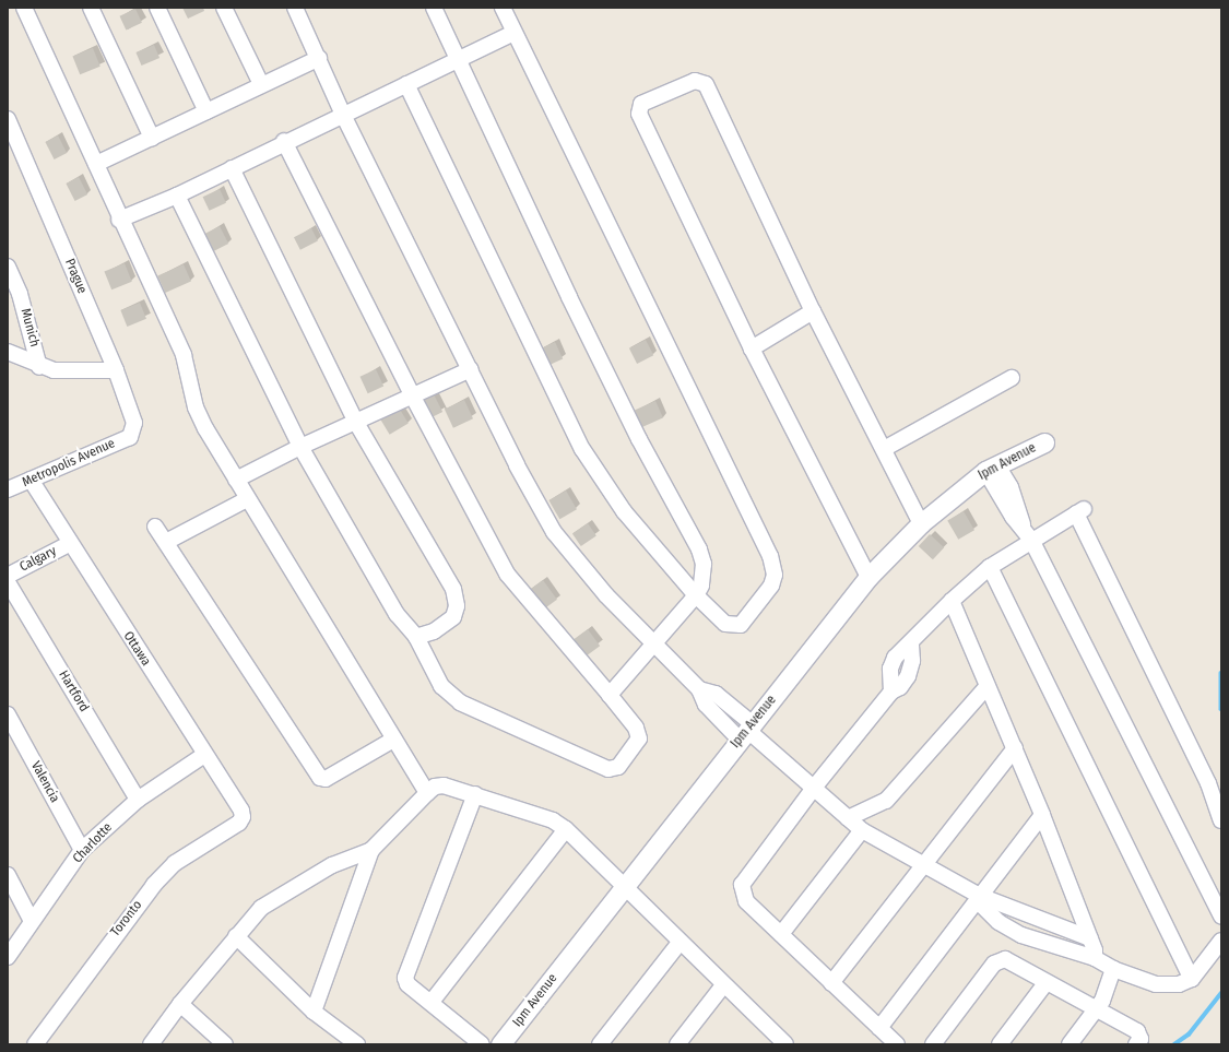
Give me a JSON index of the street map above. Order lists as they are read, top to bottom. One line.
{"streets":{"street":["Prague","Munich","Ipm Avenue","Metropolis Avenue","Calgary","Ottawa","Hartford","Valencia","Charlotte","Toronto"]},"crossings":[["Prague","Metropolis Avenue"],["Metropolis Avenue","Ottawa"],["Calgary","Ottawa"],["Ottawa","Charlotte"],["Ottawa","Toronto"],["Hartford","Charlotte"],["Valencia","Charlotte"]]}
